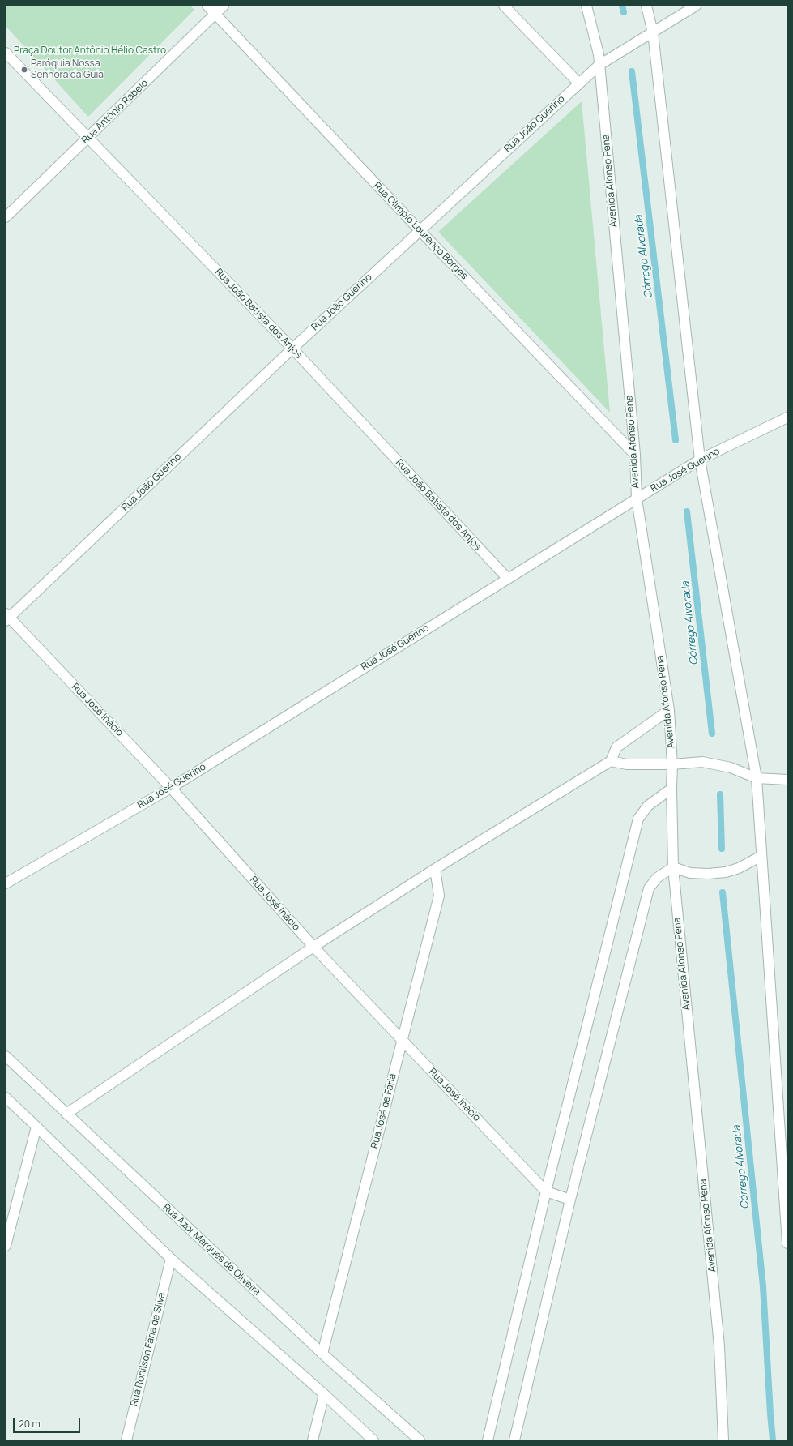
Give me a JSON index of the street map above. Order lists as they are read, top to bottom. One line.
{"streets":{"street":["Rua Antônio Rabelo","Rua João Guerino","Avenida Afonso Pena","Rua Olímpio Lourenço Borges","Rua João Batista dos Anjos","Rua José Guerino","Rua José Inácio","Rua José de Faria","Rua Azor Marques de Oliveira","Rua Ronilson Faria da Silva"]},"crossings":[["Rua Antônio Rabelo","Rua Olímpio Lourenço Borges"],["Rua Antônio Rabelo","Rua João Batista dos Anjos"],["Rua João Guerino","Avenida Afonso Pena"],["Rua João Guerino","Rua Olímpio Lourenço Borges"],["Rua João Guerino","Rua João Batista dos Anjos"],["Rua João Guerino","Rua José Inácio"],["Avenida Afonso Pena","Rua Olímpio Lourenço Borges"],["Avenida Afonso Pena","Rua José Guerino"],["Rua João Batista dos Anjos","Rua José Guerino"],["Rua José Guerino","Rua José Inácio"],["Rua José Inácio","Rua José de Faria"],["Rua José de Faria","Rua Azor Marques de Oliveira"]],"water":["Córrego Alvorada"],"parks":["Praça Doutor Antônio Hélio Castro"],"places":["Paróquia Nossa Senhora da Guia"],"scale_bar":"20 m"}
